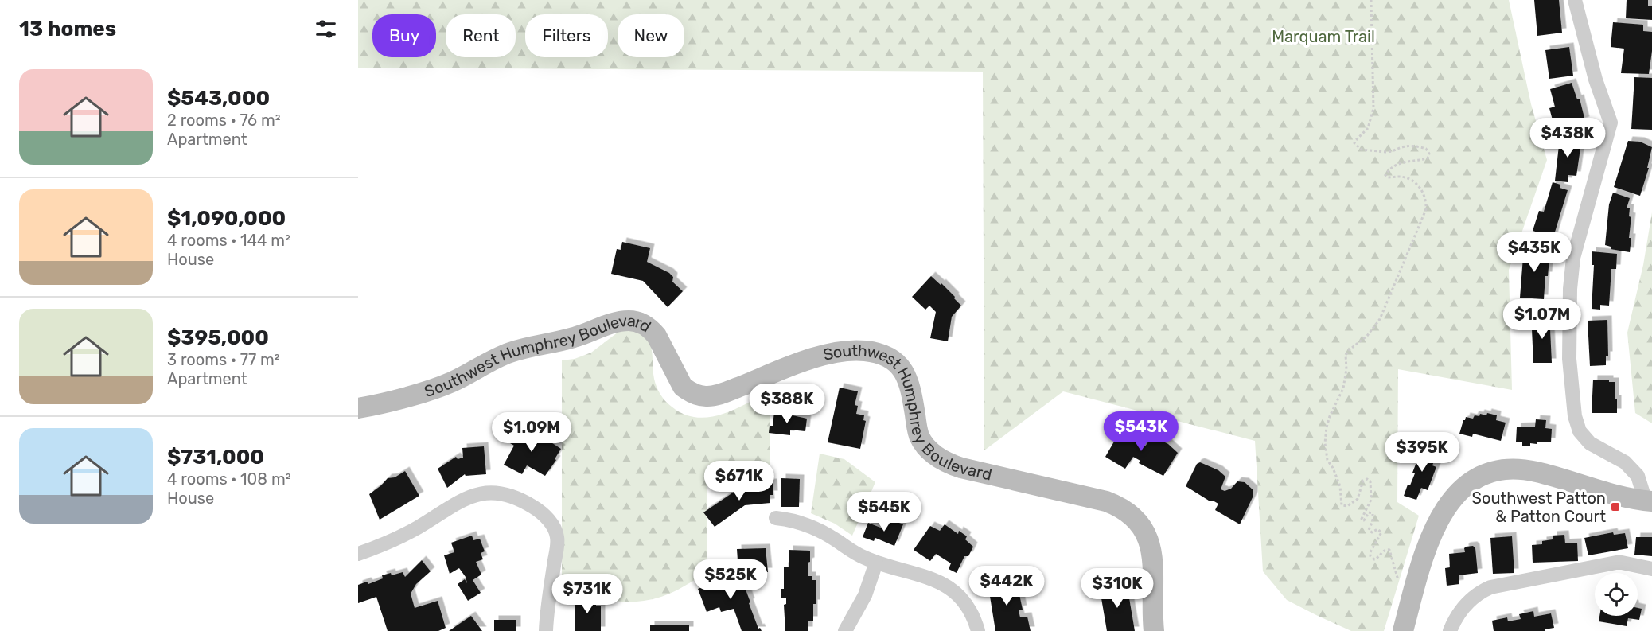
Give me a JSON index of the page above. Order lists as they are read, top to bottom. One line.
{"streets":{"main road":["Southwest Humphrey Boulevard"]},"parks":["Marquam Trail"],"places":{"transit":["Southwest Patton & Patton Court"]},"page":{"heading":"13 homes","chip":["Buy","Rent","Filters","New"],"list":[{"name":"$543,000","note":"2 rooms · 76 m² · Apartment"},{"name":"$1,090,000","note":"4 rooms · 144 m² · House"},{"name":"$395,000","note":"3 rooms · 77 m² · Apartment"},{"name":"$731,000","note":"4 rooms · 108 m² · House"}],"price":["$438K","$435K","$1.07M","$388K","$543K","$1.09M","$395K","$671K","$545K","$525K","$442K","$310K","$731K"]}}
